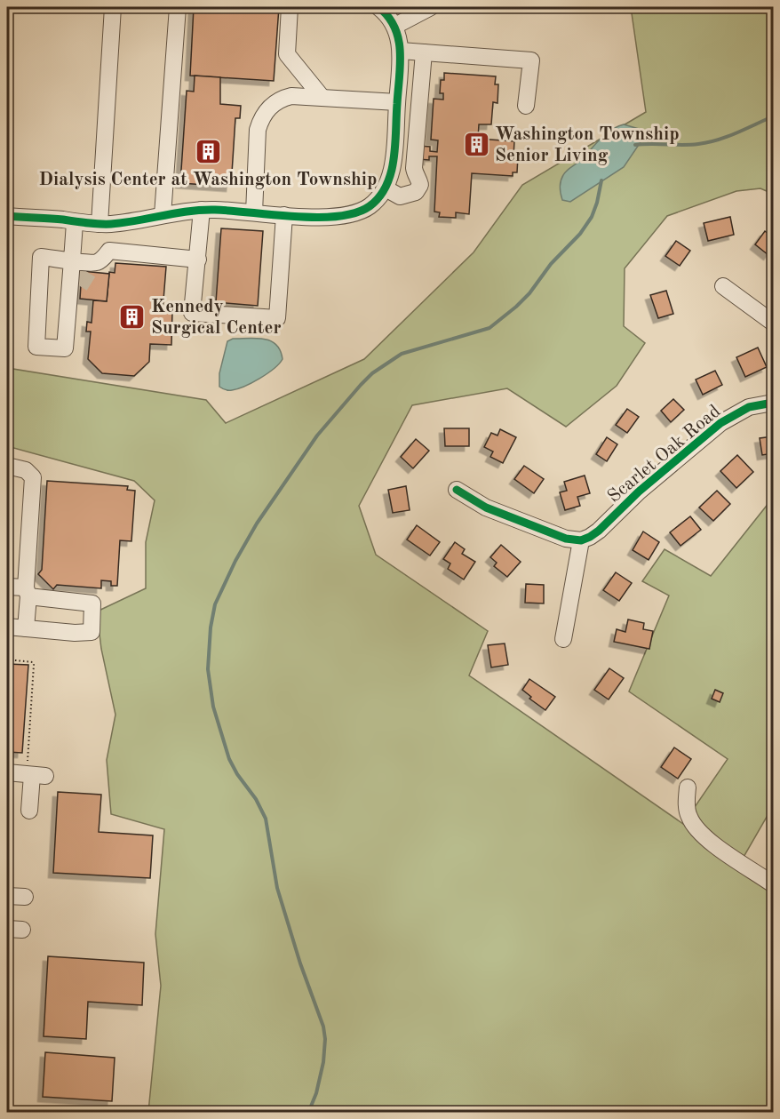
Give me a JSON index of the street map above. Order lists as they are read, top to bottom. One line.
{"streets":{"street":["Scarlet Oak Road"]},"places":{"building":["Washington Township Senior Living","Dialysis Center at Washington Township","Kennedy Surgical Center"]}}
